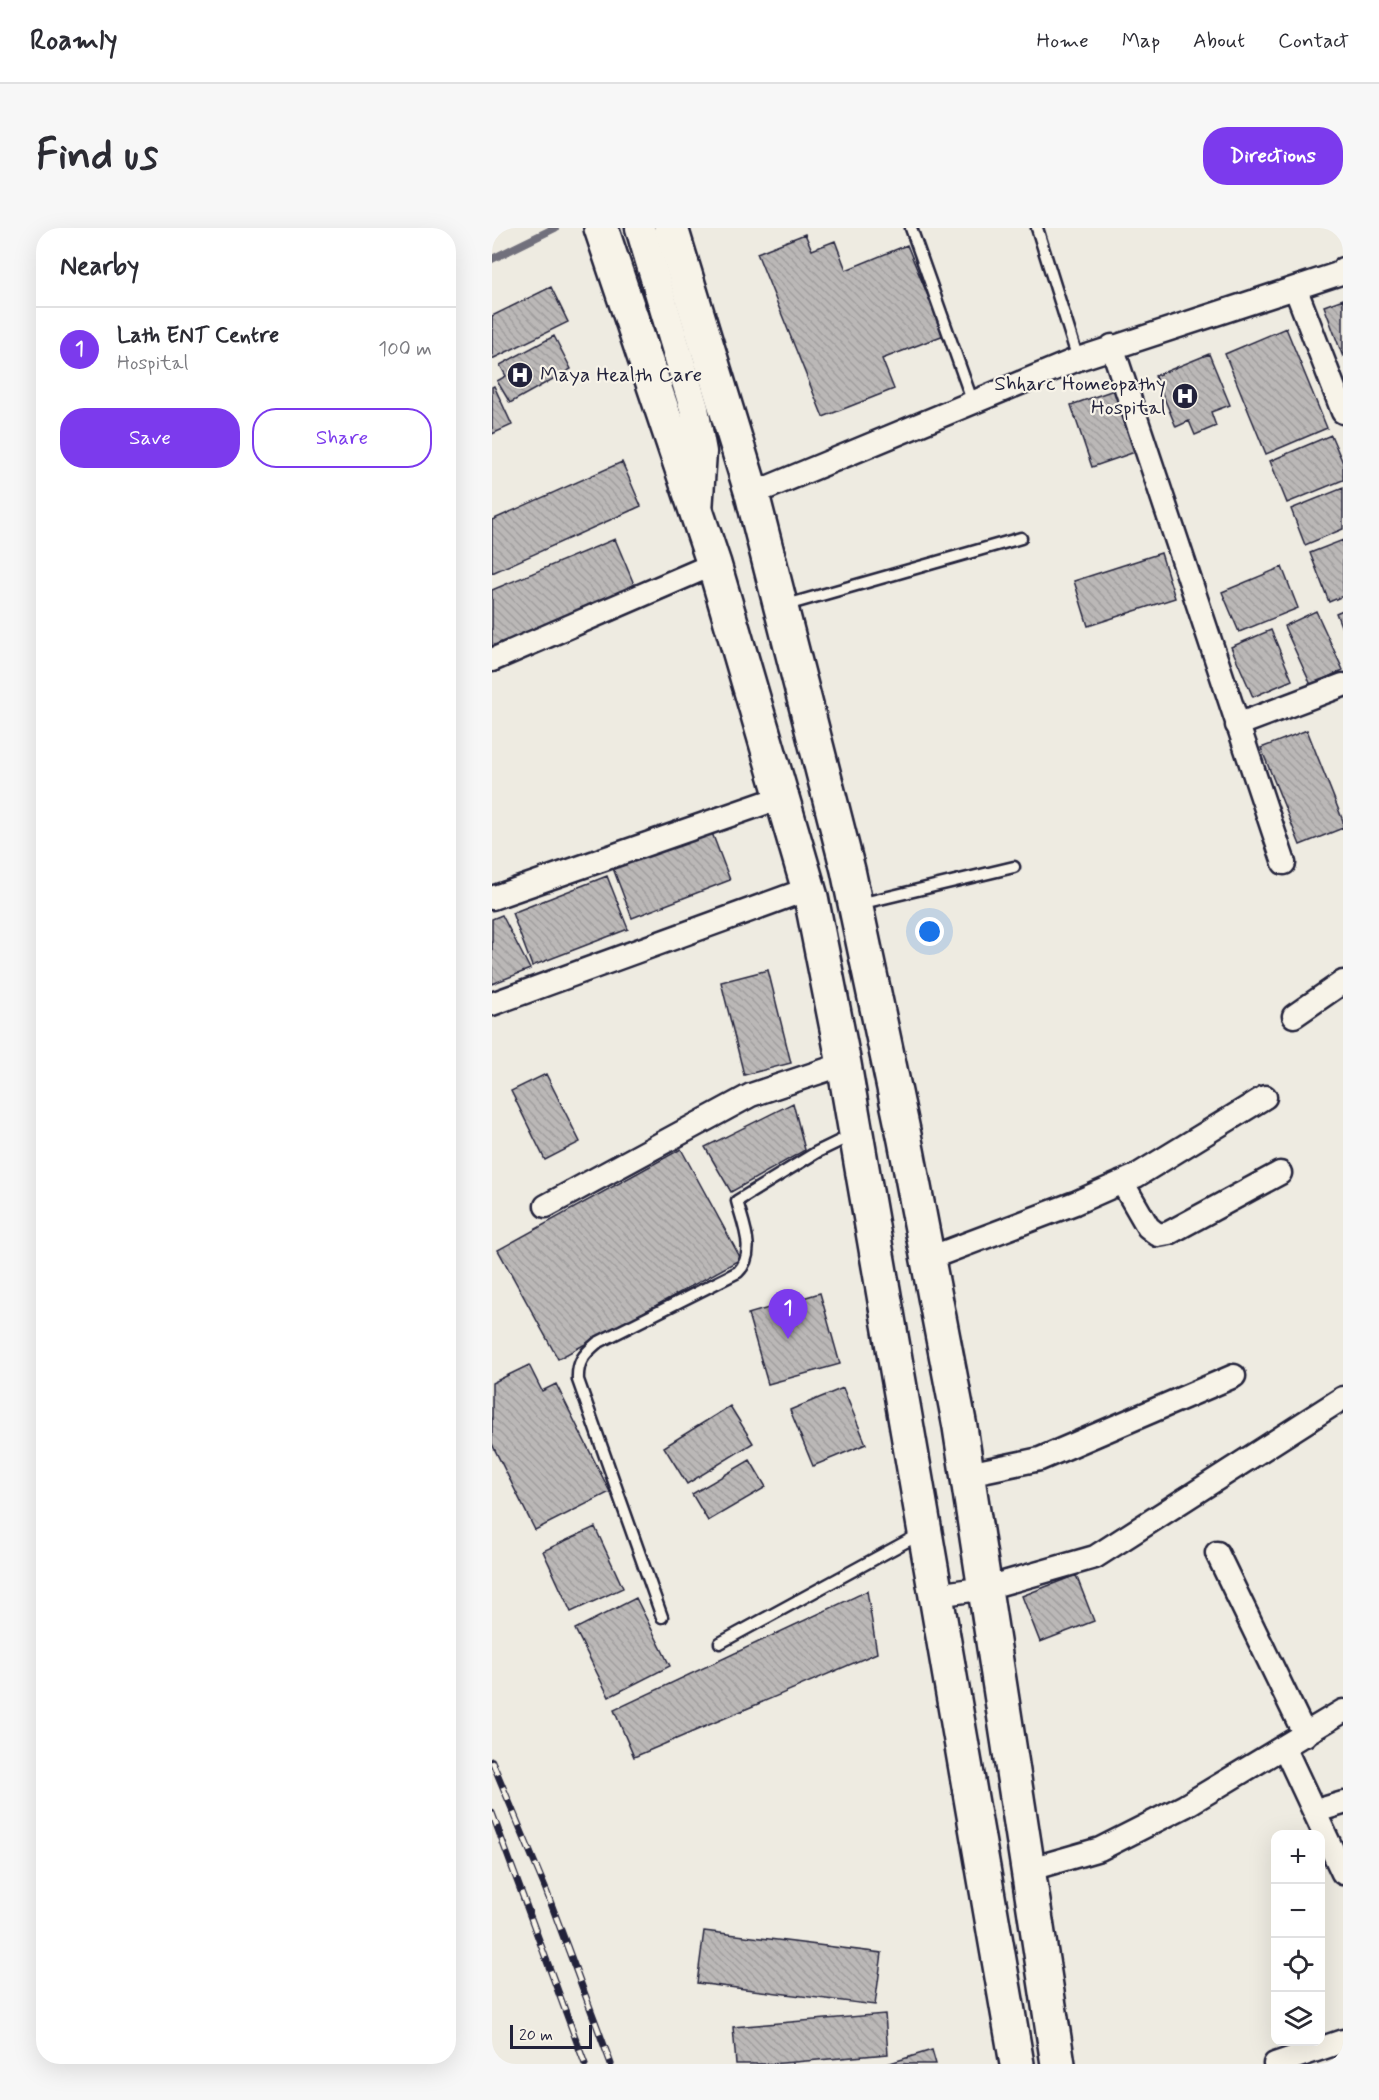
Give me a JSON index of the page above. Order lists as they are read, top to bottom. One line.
{"places":{"hospital":["Maya Health Care","Shharc Homeopathy Hospital"]},"scale_bar":"20 m","page":{"header":"Roamly","nav":["Home","Map","About","Contact"],"buttons":["Directions",["Save","Share"]],"title":"Find us","heading":"Nearby","list":[{"mark":"1","name":"Lath ENT Centre","note":"Hospital","value":"100 m"}],"pins":"1","map_buttons":["+","−"],"scale":"20 m"}}
